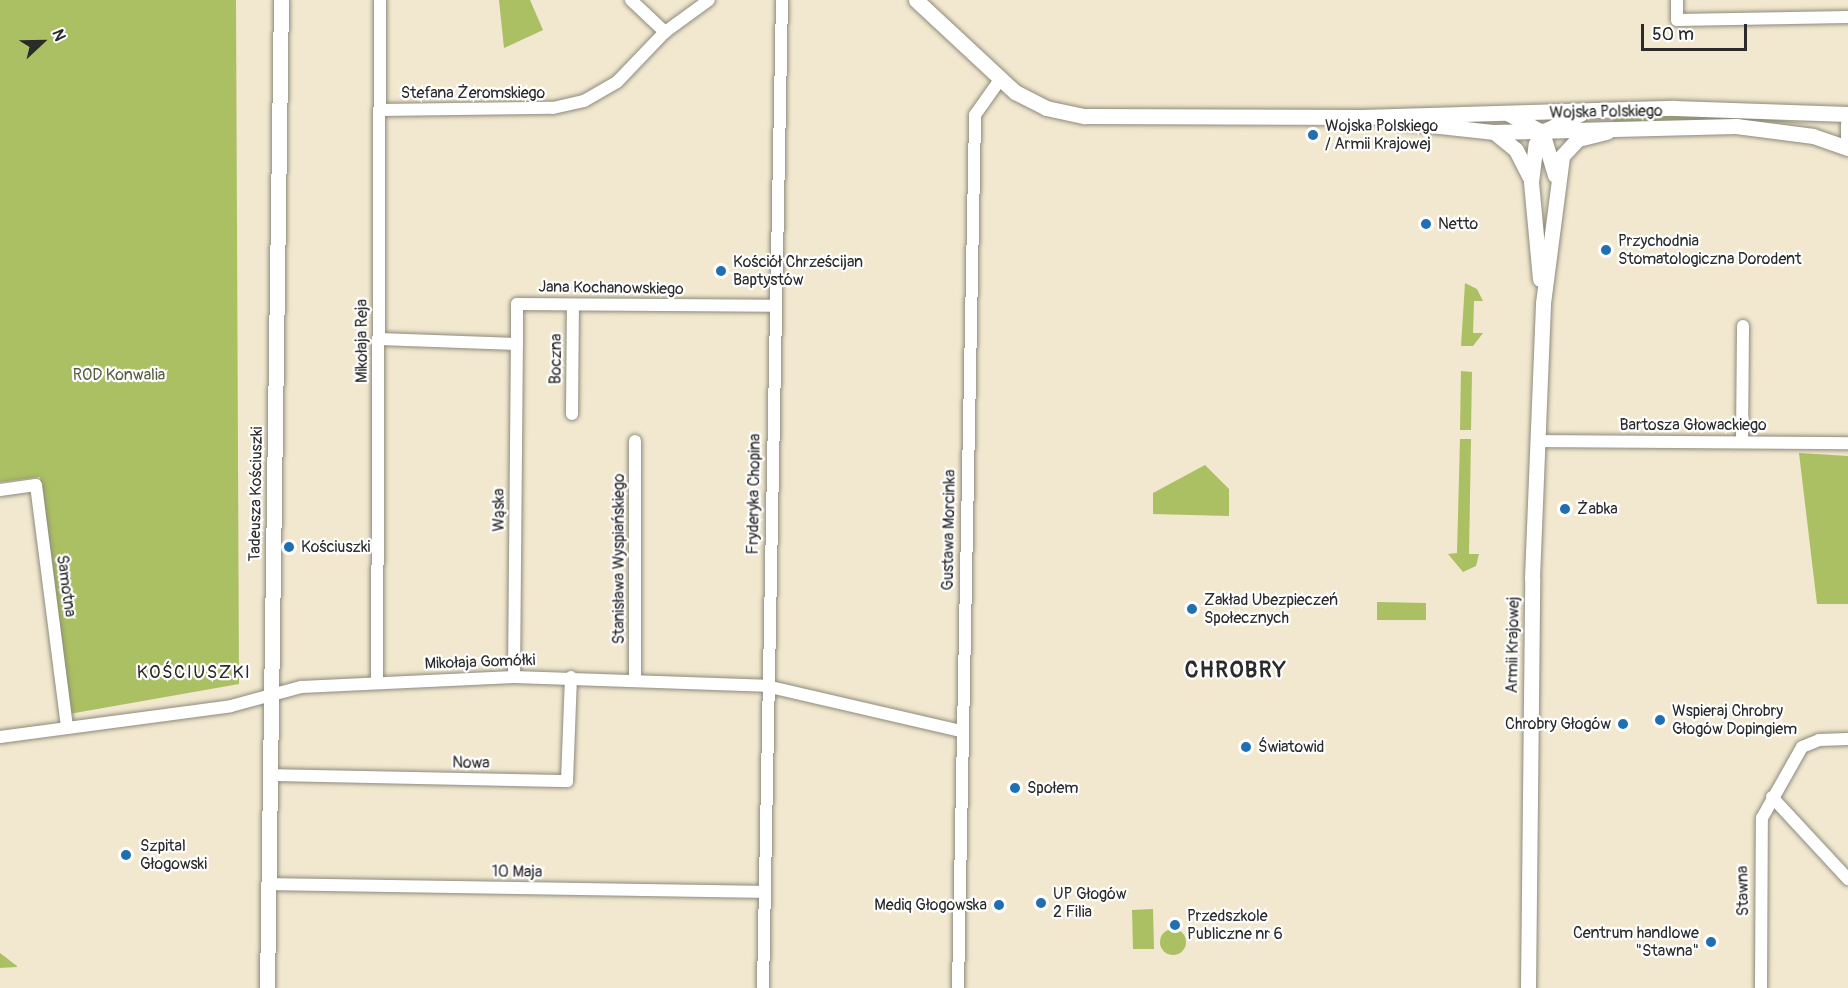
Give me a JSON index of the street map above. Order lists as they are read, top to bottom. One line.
{"streets":{"street":["Stefana Żeromskiego","Wojska Polskiego","Jana Kochanowskiego","Mikołaja Reja","Boczna","Bartosza Głowackiego","Tadeusza Kościuszki","Fryderyka Chopina","Wąska","Gustawa Morcinka","Stanisława Wyspiańskiego","Samotna","Armii Krajowej","Mikołaja Gomółki","Nowa","10 Maja","Stawna"]},"crossings":[["Stefana Żeromskiego","Mikołaja Reja"],["Wojska Polskiego","Gustawa Morcinka"],["Wojska Polskiego","Armii Krajowej"],["Jana Kochanowskiego","Boczna"],["Jana Kochanowskiego","Fryderyka Chopina"],["Jana Kochanowskiego","Wąska"],["Mikołaja Reja","Mikołaja Gomółki"],["Bartosza Głowackiego","Armii Krajowej"],["Tadeusza Kościuszki","Mikołaja Gomółki"],["Tadeusza Kościuszki","Nowa"],["Tadeusza Kościuszki","10 Maja"],["Fryderyka Chopina","Mikołaja Gomółki"],["Fryderyka Chopina","10 Maja"],["Wąska","Mikołaja Gomółki"],["Gustawa Morcinka","Mikołaja Gomółki"],["Stanisława Wyspiańskiego","Mikołaja Gomółki"],["Samotna","Mikołaja Gomółki"],["Mikołaja Gomółki","Nowa"]],"districts":["CHROBRY","KOŚCIUSZKI"],"parks":["ROD Konwalia"],"places":["Wojska Polskiego / Armii Krajowej","Netto","Przychodnia Stomatologiczna Dorodent","Kościół Chrześcijan Baptystów","Żabka","Kościuszki","Zakład Ubezpieczeń Społecznych","Wspieraj Chrobry Głogów Dopingiem","Chrobry Głogów","Światowid","Społem","Szpital Głogowski","UP Głogów 2 Filia","Mediq Głogowska","Przedszkole Publiczne nr 6","Centrum handlowe \"Stawna\""],"scale_bar":"50 m","north":"right"}
